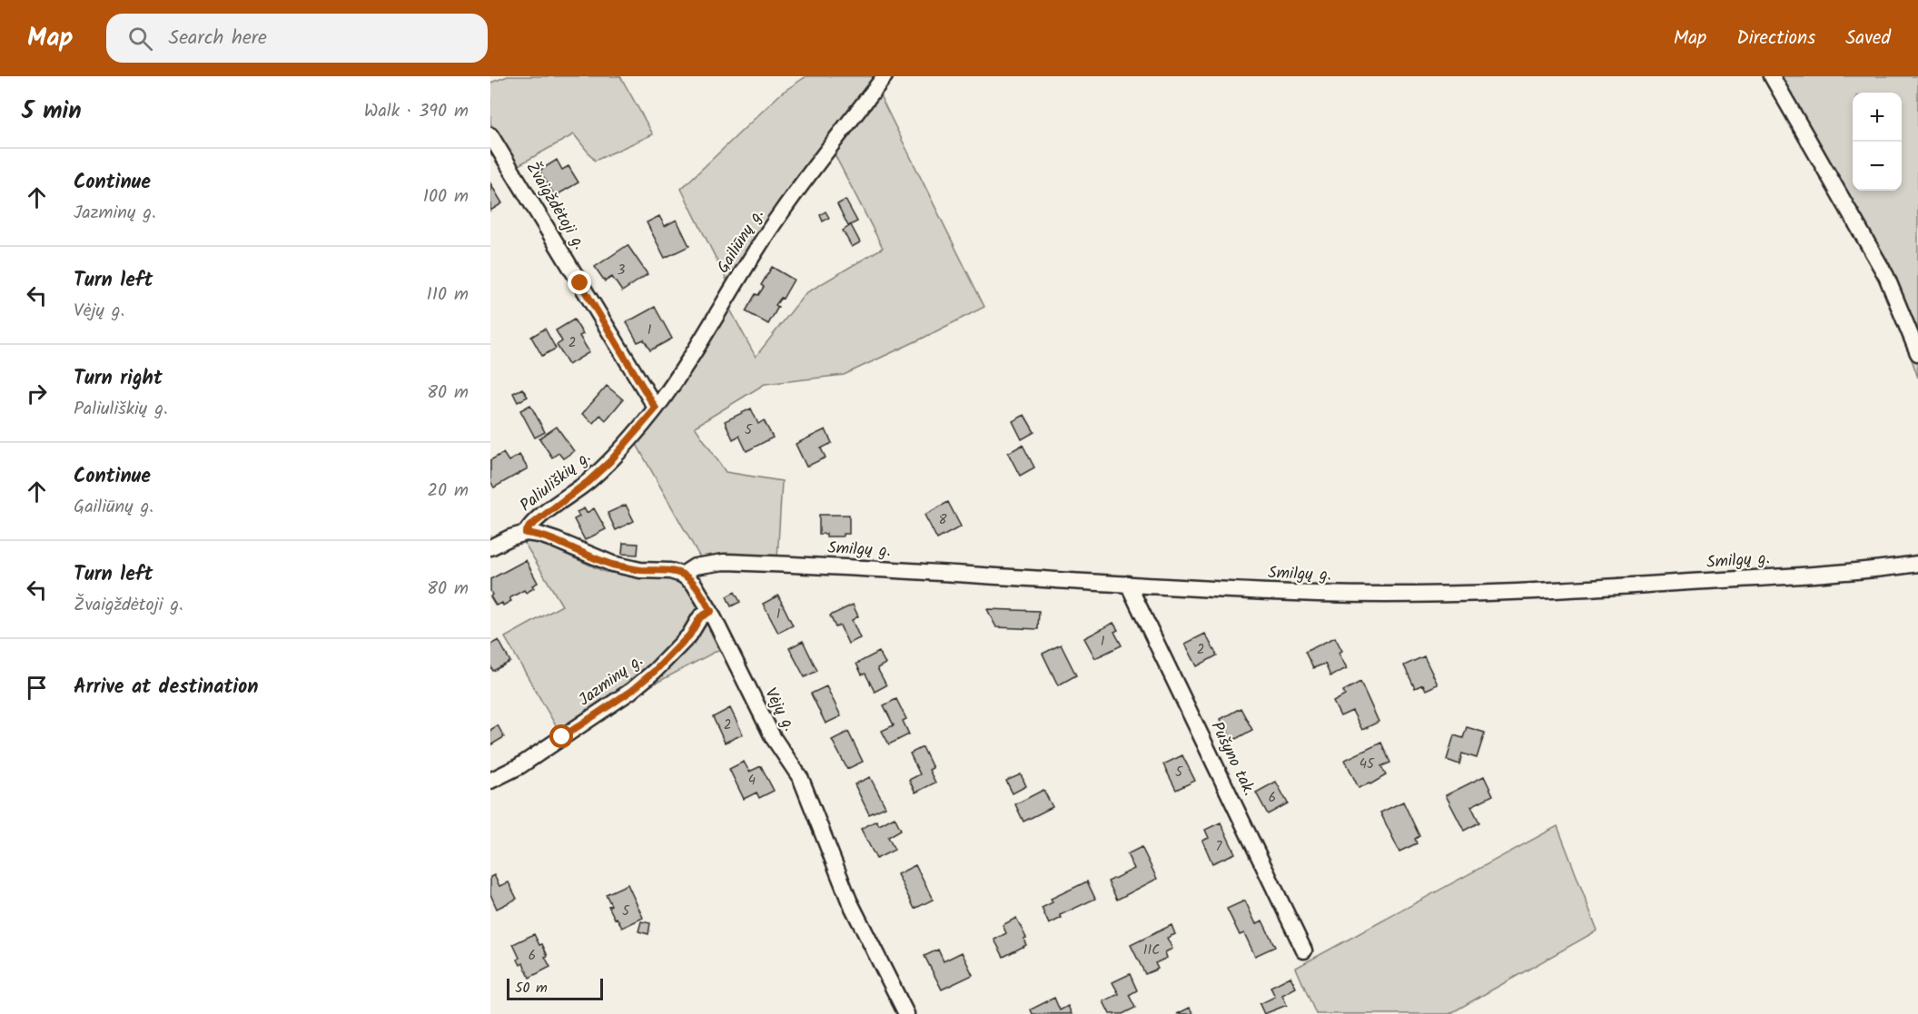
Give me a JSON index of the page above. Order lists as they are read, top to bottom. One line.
{"streets":{"street":["Žvaigždėtoji g.","Gailiūnų g.","Paliuliškių g.","Smilgų g.","Jazminų g.","Vėjų g.","Pušyno tak."]},"crossings":[["Žvaigždėtoji g.","Gailiūnų g."],["Gailiūnų g.","Paliuliškių g."],["Smilgų g.","Vėjų g."],["Smilgų g.","Pušyno tak."],["Jazminų g.","Vėjų g."]],"house_numbers":["3","1","2","5","8","1","1","2","2","45","5","4","6","7","5","11C","6"],"scale_bar":"50 m","page":{"header":"Map","search":"Search here","nav":["Map","Directions","Saved"],"heading":["5 min","Walk · 390 m"],"map_buttons":["+","−"],"list":[["Continue","Jazminų g.","100 m"],["Turn left","Vėjų g.","110 m"],["Turn right","Paliuliškių g.","80 m"],["Continue","Gailiūnų g.","20 m"],["Turn left","Žvaigždėtoji g.","80 m"],"Arrive at destination"],"scale":"50 m"}}
